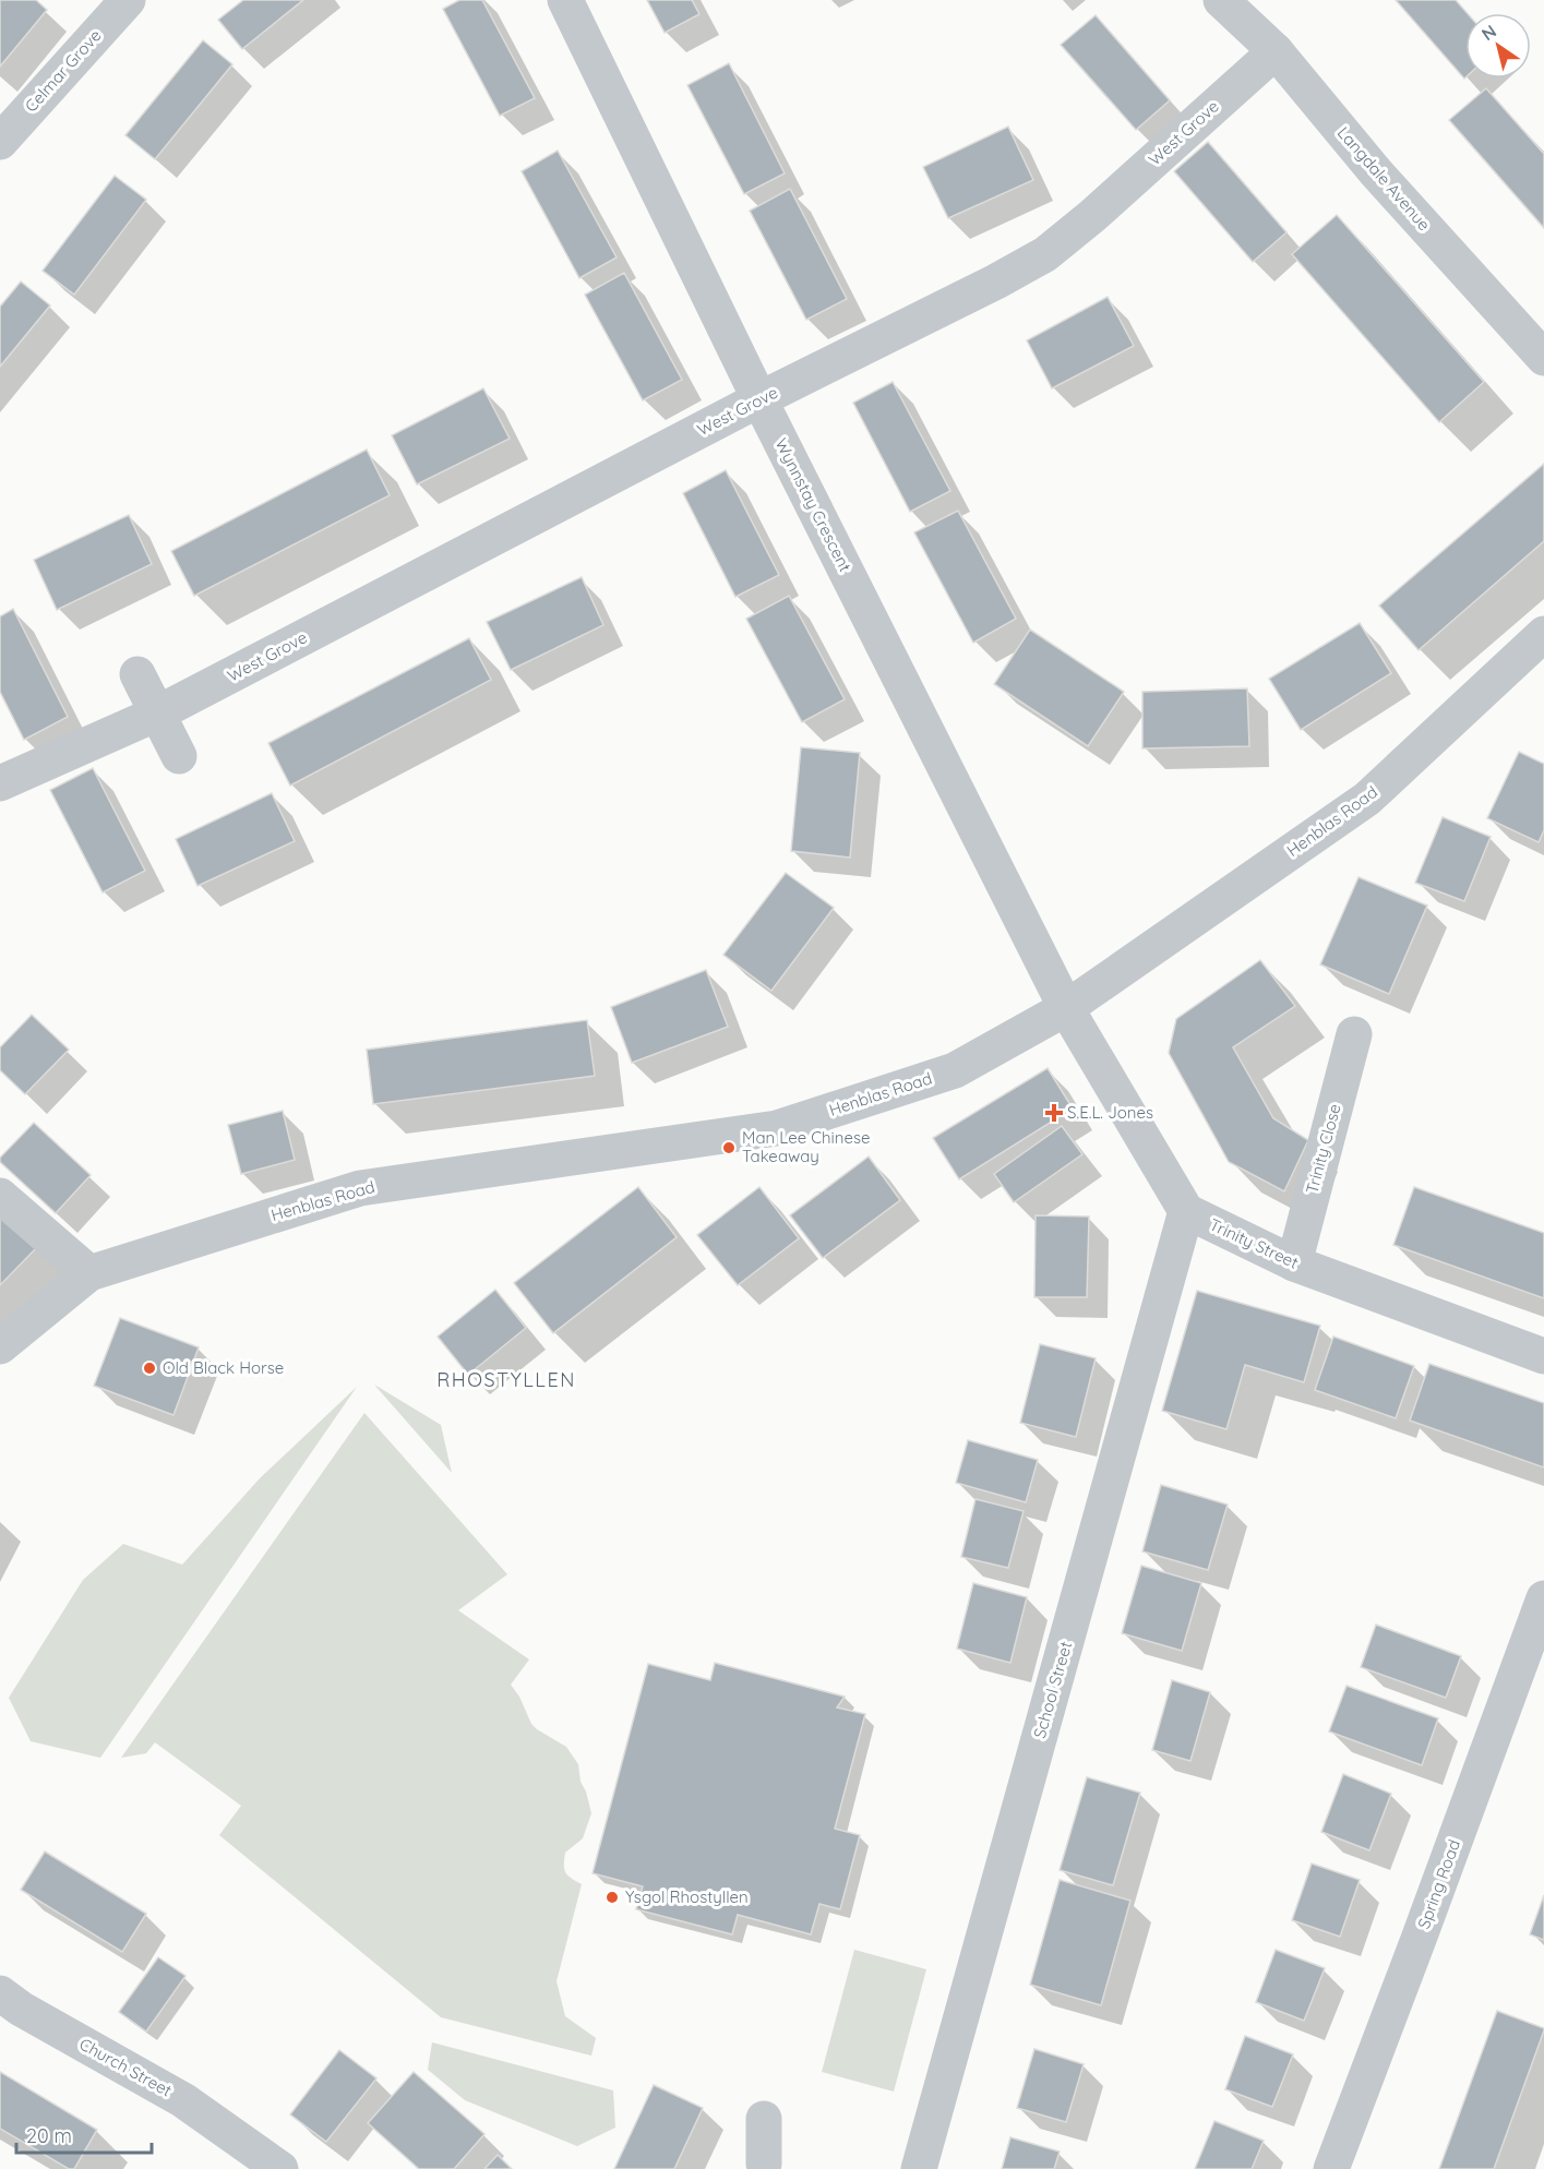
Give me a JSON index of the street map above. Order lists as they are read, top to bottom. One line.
{"streets":{"street":["Celmar Grove","West Grove","Langdale Avenue","Wynnstay Crescent","Henblas Road","Trinity Close","Trinity Street","School Street","Spring Road","Church Street"]},"crossings":[["West Grove","Langdale Avenue"],["West Grove","Wynnstay Crescent"],["Wynnstay Crescent","Henblas Road"],["Trinity Close","Trinity Street"],["Trinity Street","School Street"]],"districts":["RHOSTYLLEN"],"places":{"health":["S.E.L. Jones"],"other":["Man Lee Chinese Takeaway","Old Black Horse","Ysgol Rhostyllen"]},"scale_bar":"20 m","north":"top left"}
